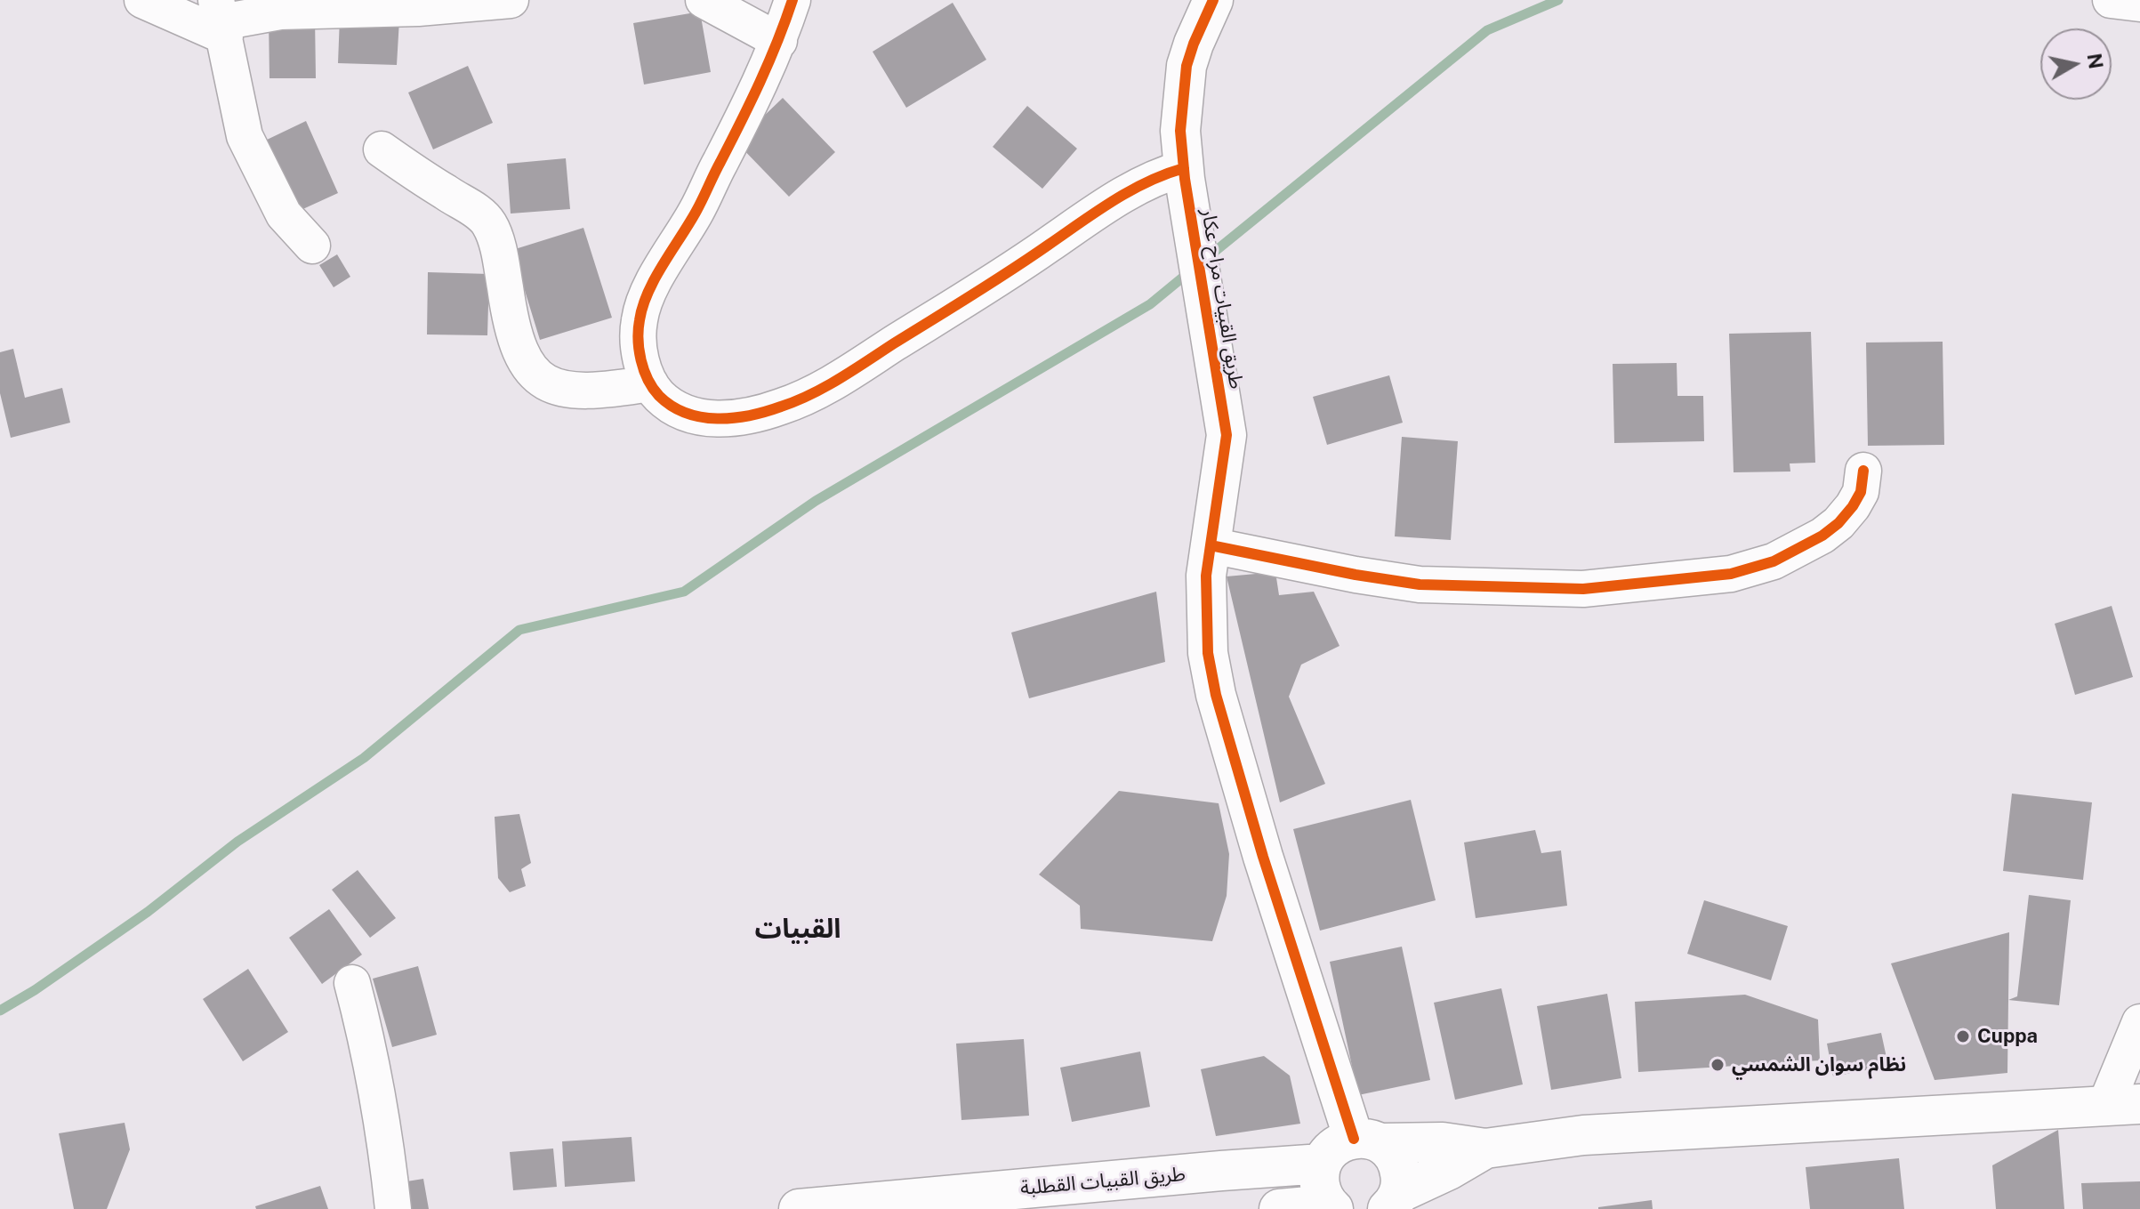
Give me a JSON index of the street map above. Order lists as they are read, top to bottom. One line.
{"streets":{"main road":["طريق القبيات مراح عكار","طريق القبيات القطلبة"]},"districts":["القبيات"],"places":["Cuppa","نظام سوان الشمسي"],"north":"right"}
